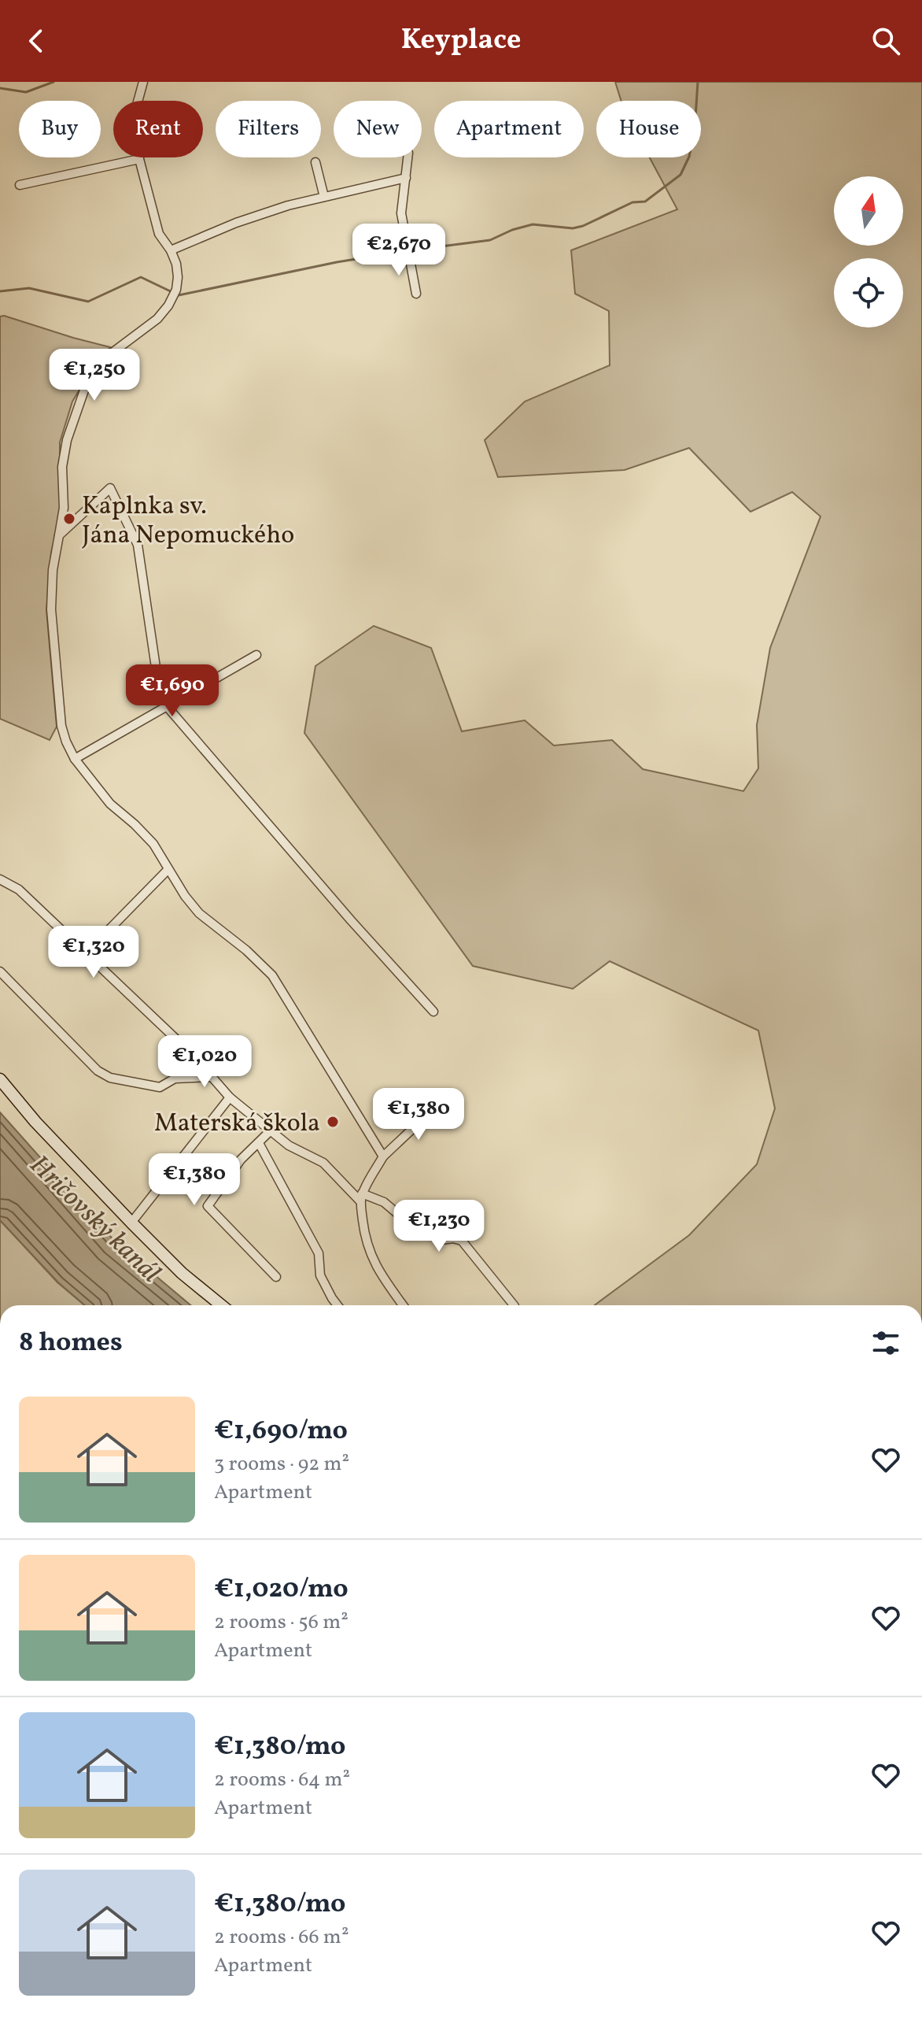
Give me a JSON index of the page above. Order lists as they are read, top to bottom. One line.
{"water":["Hričovský kanál"],"places":["Kaplnka sv. Jána Nepomuckého","Materská škola"],"north":"top","page":{"header":"Keyplace","chip":["Buy","Rent","Filters","New","Apartment","House"],"price":["€2,670","€1,250","€1,690","€1,320","€1,020","€1,380","€1,380","€1,230"],"heading":"8 homes","list":[{"name":"€1,690/mo","note":"3 rooms · 92 m² · Apartment"},{"name":"€1,020/mo","note":"2 rooms · 56 m² · Apartment"},{"name":"€1,380/mo","note":"2 rooms · 64 m² · Apartment"},{"name":"€1,380/mo","note":"2 rooms · 66 m² · Apartment"}]}}
